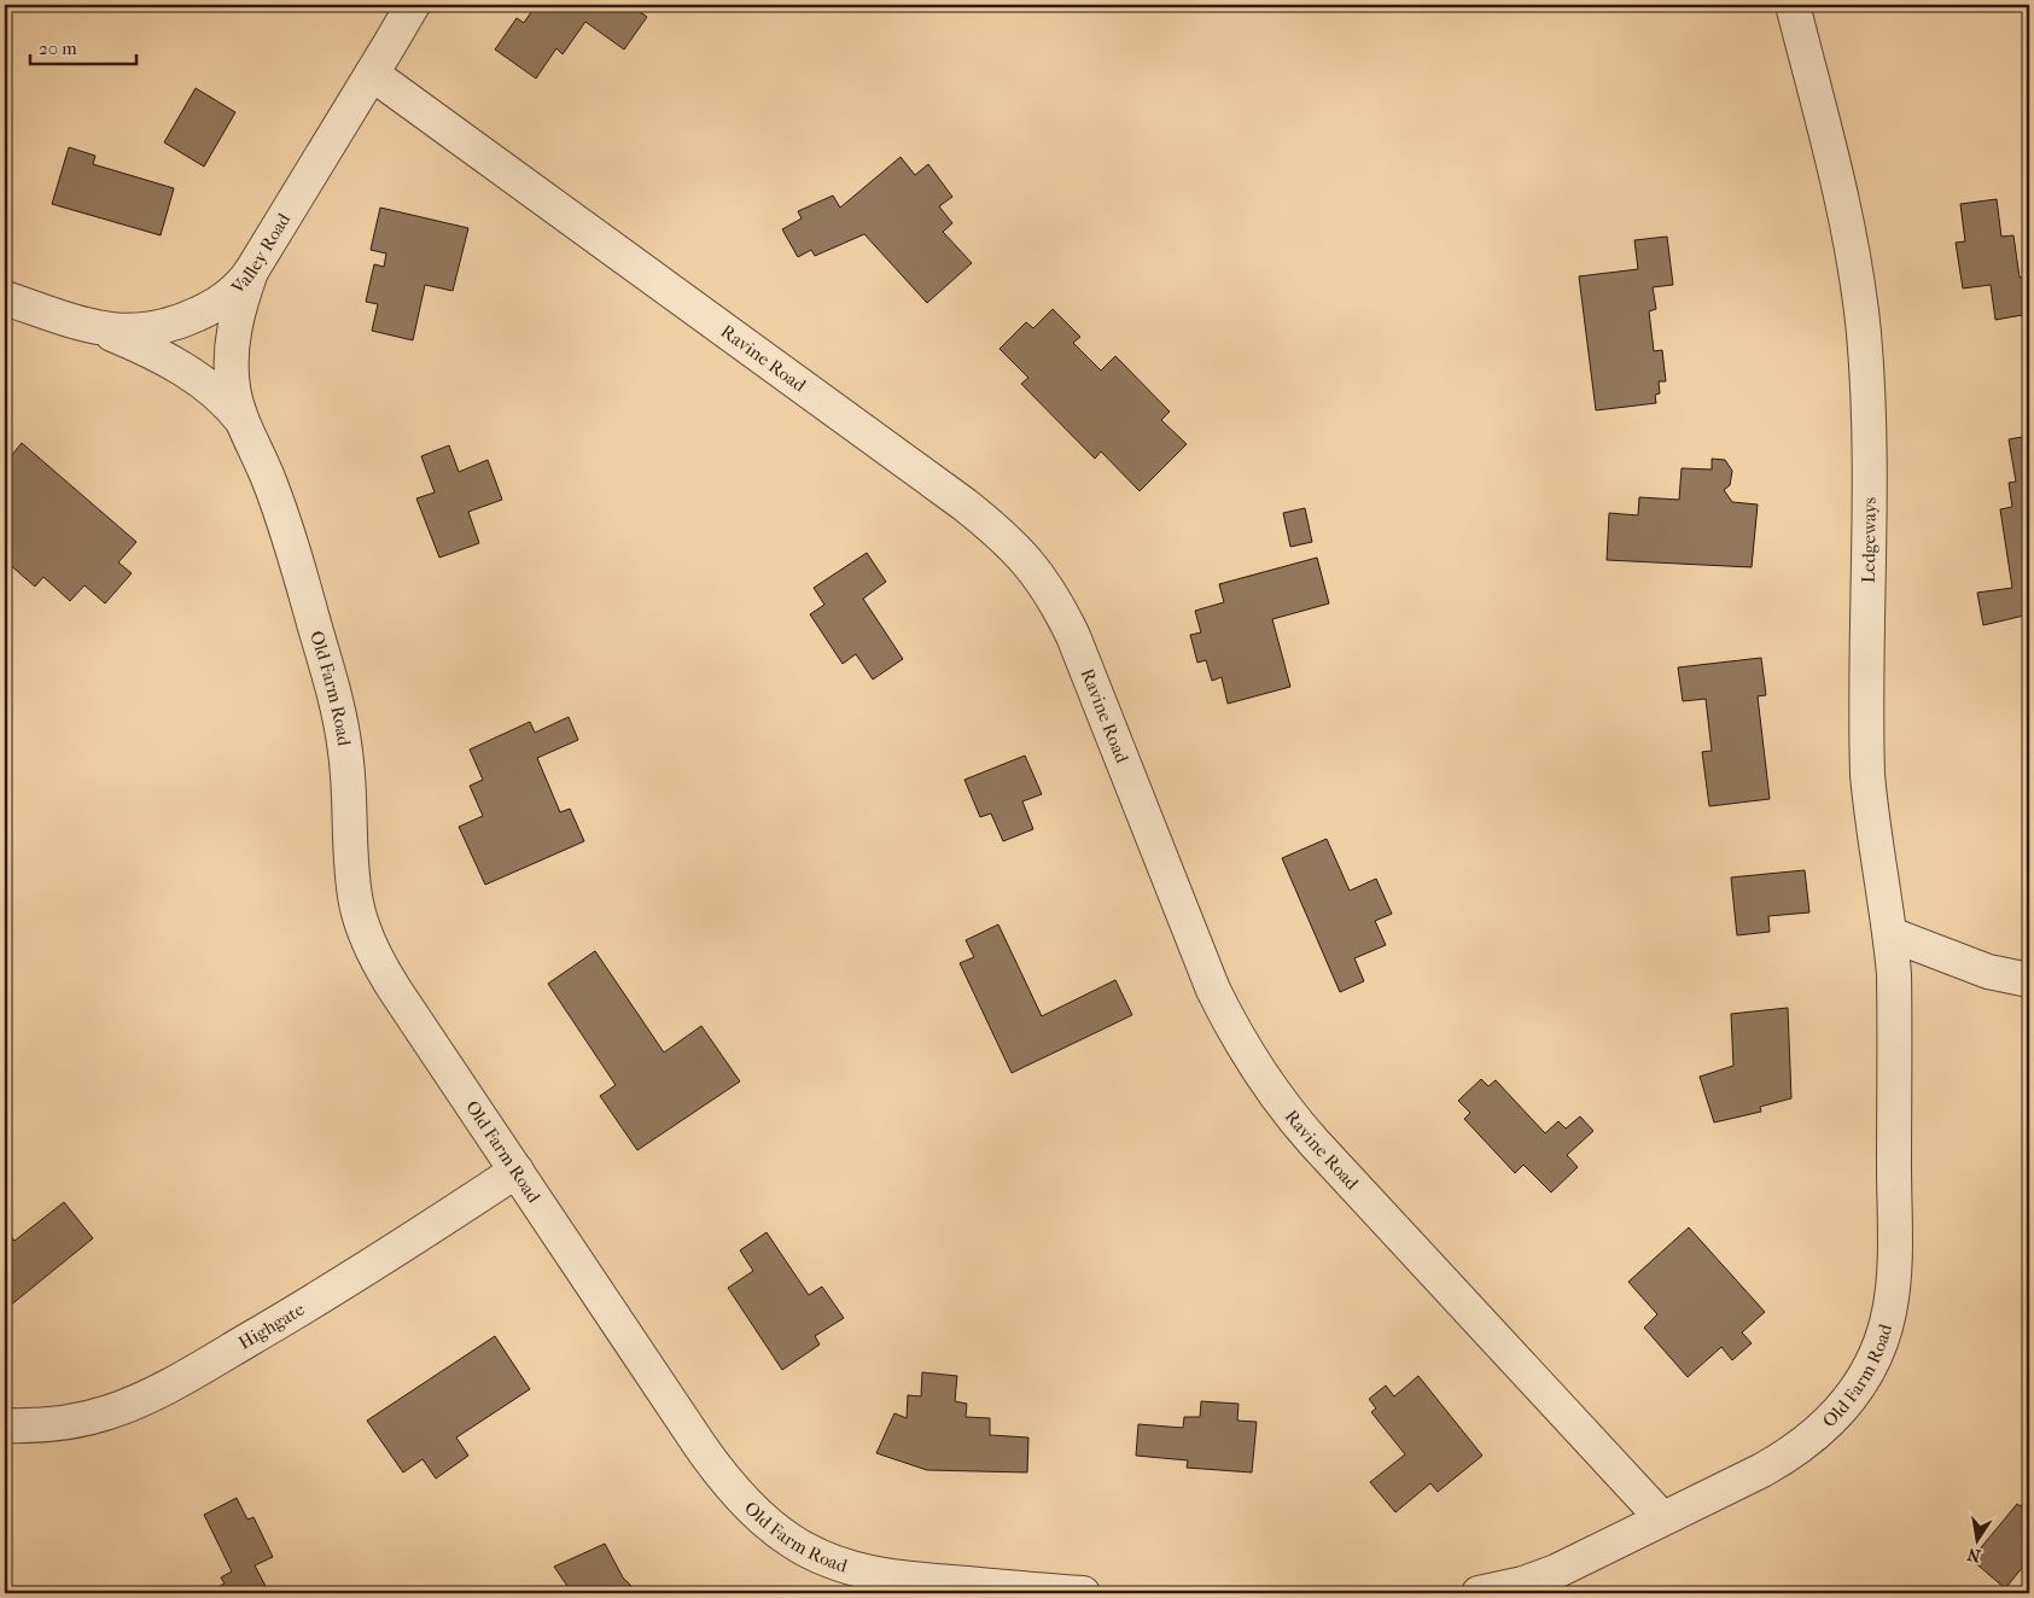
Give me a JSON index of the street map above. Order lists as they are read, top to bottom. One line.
{"streets":{"street":["Valley Road","Ravine Road","Ledgeways","Old Farm Road","Highgate"]},"crossings":[["Valley Road","Ravine Road"],["Valley Road","Old Farm Road"],["Ravine Road","Old Farm Road"],["Ledgeways","Old Farm Road"],["Old Farm Road","Highgate"]],"scale_bar":"20 m","north":"bottom"}
